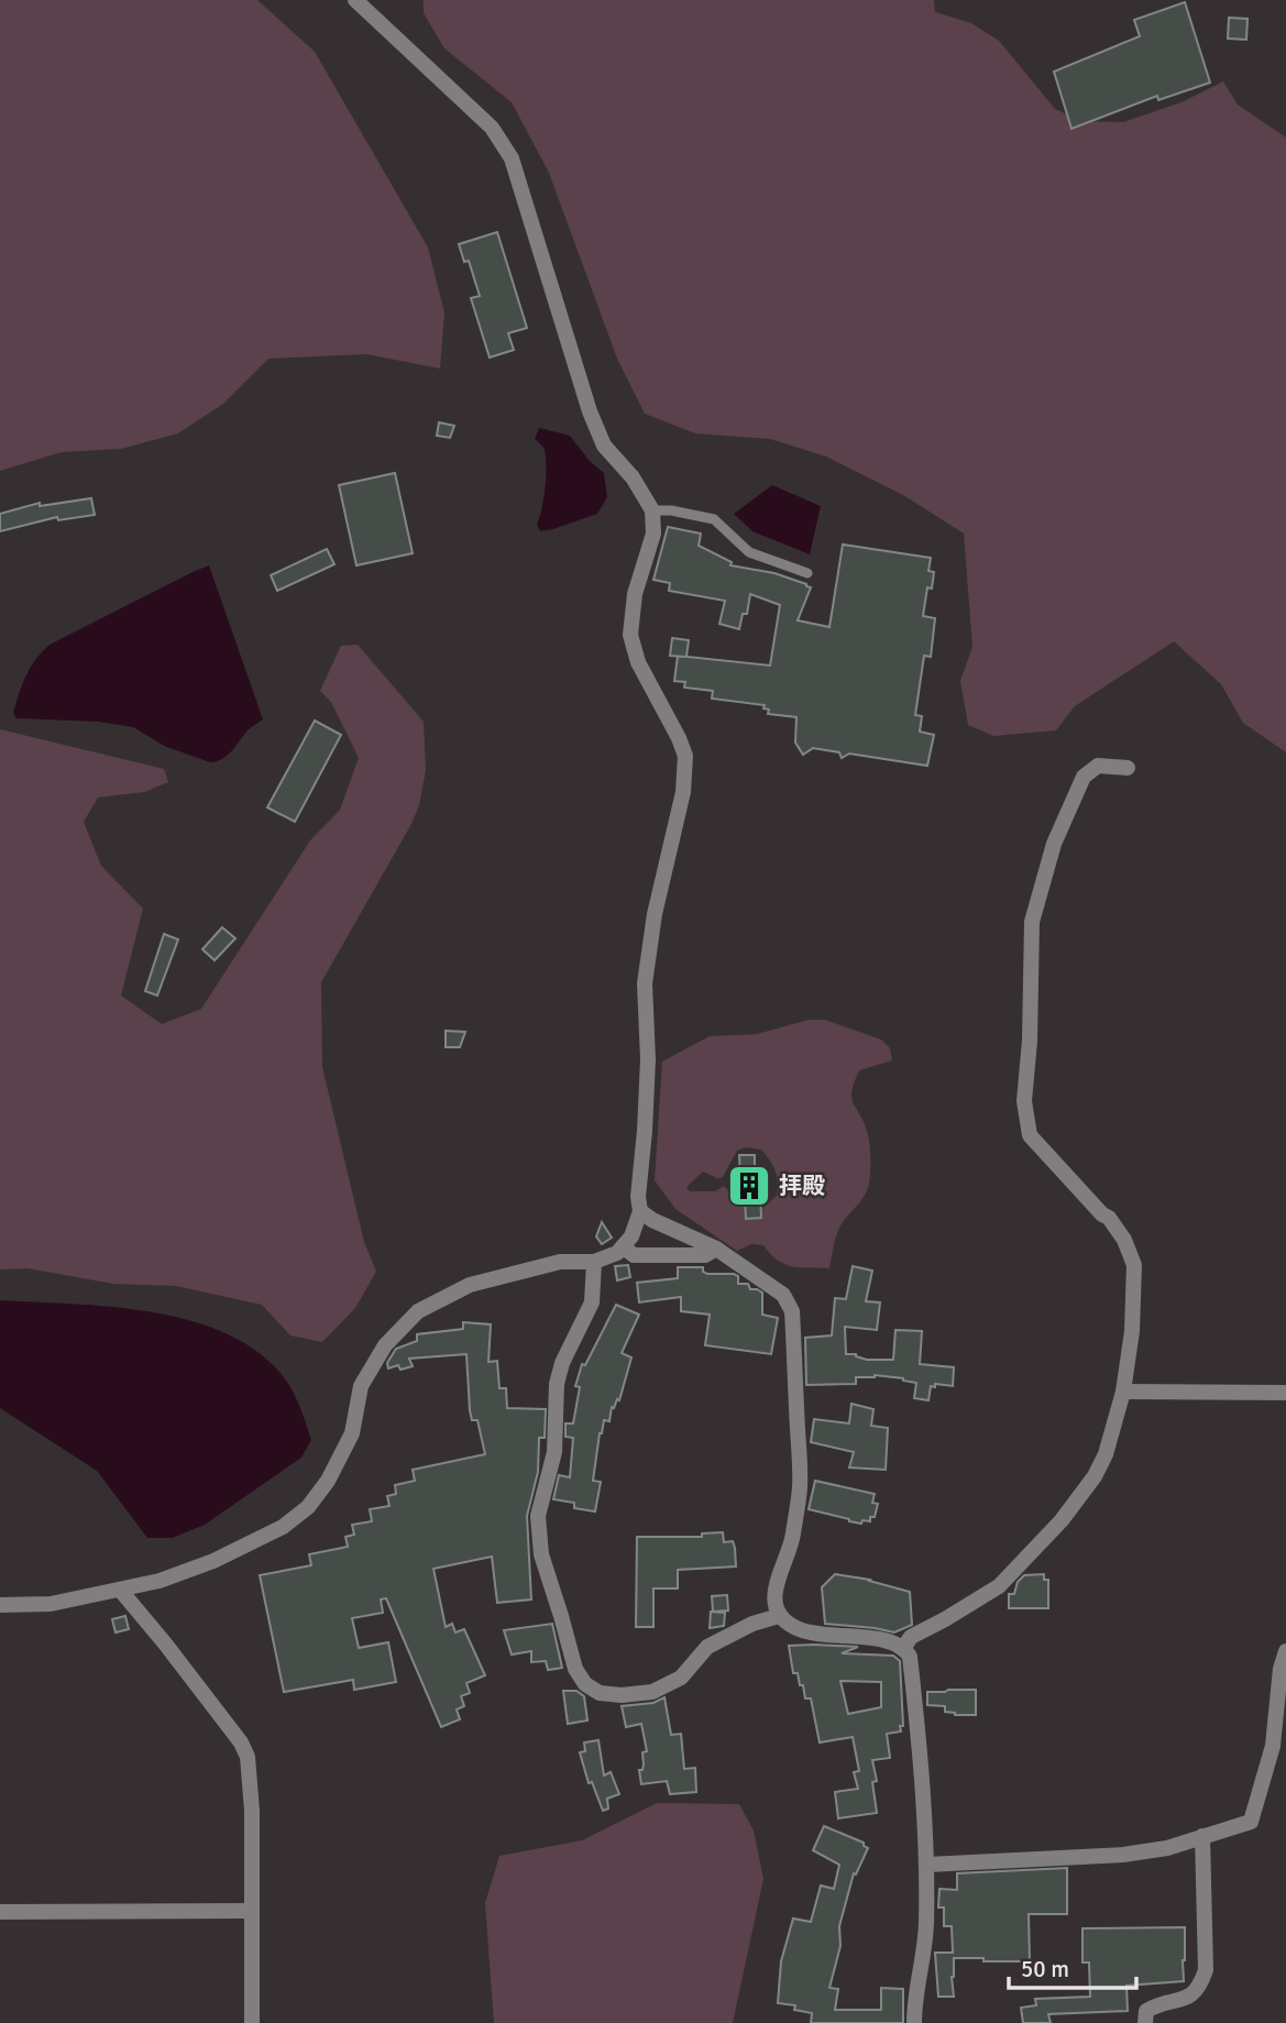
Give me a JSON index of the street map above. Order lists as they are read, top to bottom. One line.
{"places":{"building":["拝殿"]},"scale_bar":"50 m"}
